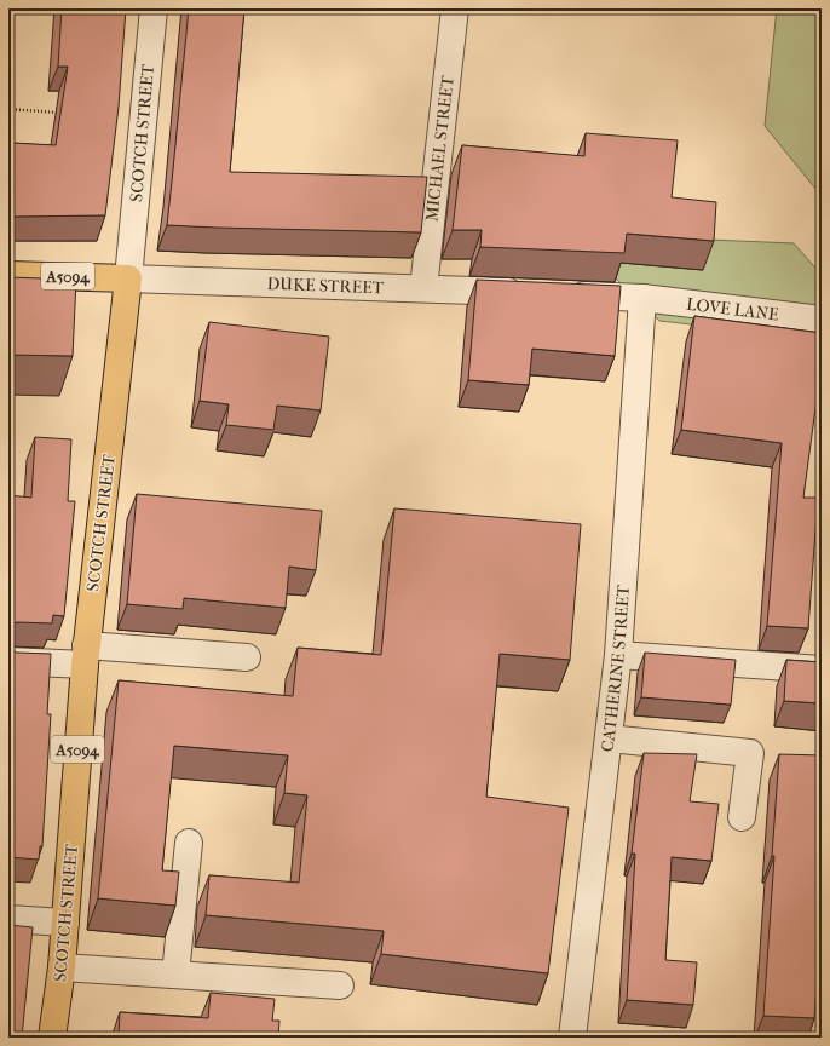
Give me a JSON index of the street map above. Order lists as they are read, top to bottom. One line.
{"streets":{"main road":["SCOTCH STREET","A5094","DUKE STREET"],"street":["MICHAEL STREET","LOVE LANE","CATHERINE STREET"]},"crossings":[["SCOTCH STREET","DUKE STREET"],["MICHAEL STREET","DUKE STREET"],["LOVE LANE","CATHERINE STREET"]]}
